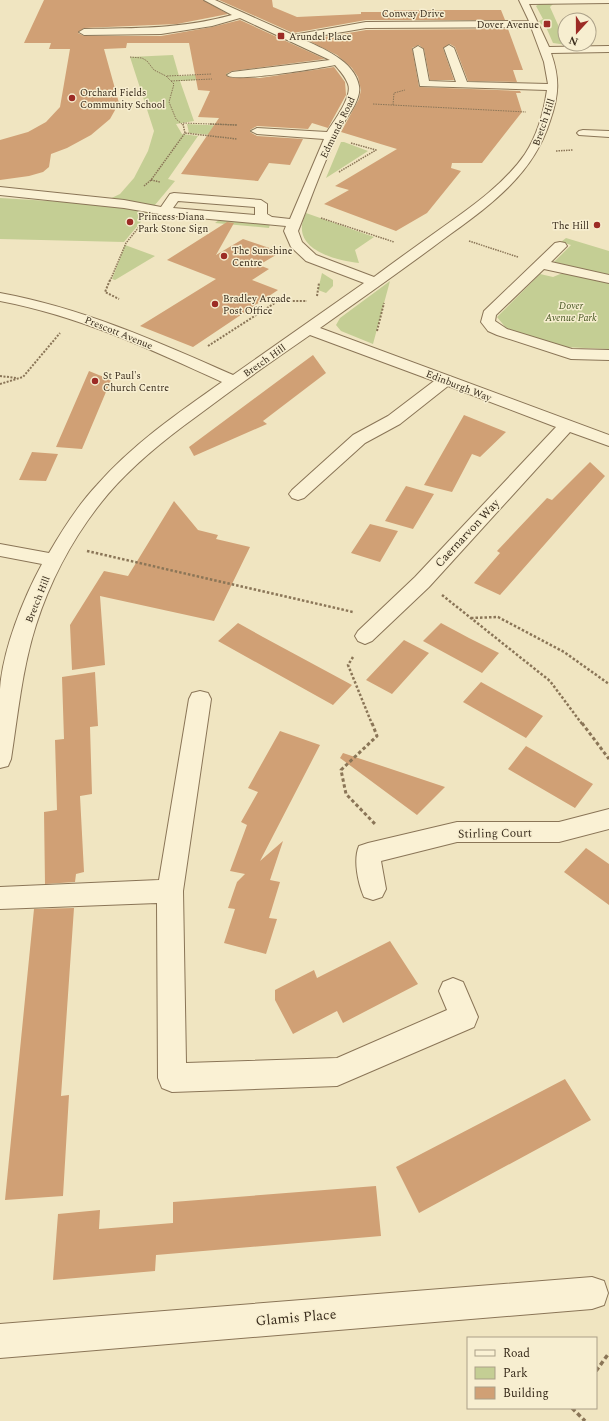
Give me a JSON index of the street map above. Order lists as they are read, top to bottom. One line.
{"streets":{"street":["Conway Drive","Bretch Hill","Edmunds Road","Prescott Avenue","Edinburgh Way","Caernarvon Way","Stirling Court","Glamis Place"]},"crossings":[["Conway Drive","Bretch Hill"],["Conway Drive","Edmunds Road"],["Bretch Hill","Edmunds Road"],["Bretch Hill","Prescott Avenue"],["Bretch Hill","Edinburgh Way"],["Edinburgh Way","Caernarvon Way"]],"parks":["Dover Avenue Park"],"places":{"transit":["Dover Avenue","Arundel Place"],"other":["Orchard Fields Community School","Princess Diana Park Stone Sign","The Hill","The Sunshine Centre","Bradley Arcade Post Office","St Paul's Church Centre"]},"legend":["Road","Park","Building"],"north":"bottom"}
